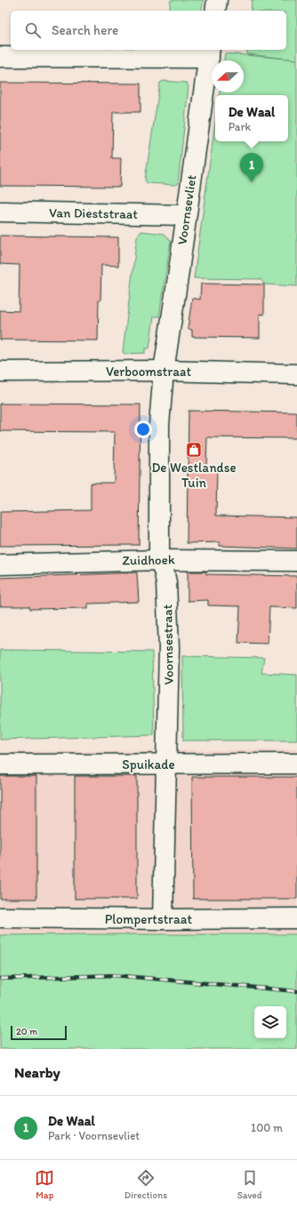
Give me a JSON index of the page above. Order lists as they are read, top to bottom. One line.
{"streets":{"street":["Voornsevliet","Van Dieststraat","Verboomstraat","Zuidhoek","Voornsestraat","Spuikade","Plompertstraat"]},"crossings":[["Voornsevliet","Van Dieststraat"],["Voornsevliet","Verboomstraat"],["Voornsevliet","Voornsestraat"],["Verboomstraat","Voornsestraat"],["Zuidhoek","Voornsestraat"],["Voornsestraat","Spuikade"],["Voornsestraat","Plompertstraat"]],"places":{"shop":["De Westlandse Tuin"]},"scale_bar":"20 m","north":"left","page":{"search":"Search here","popup":["De Waal","Park"],"pins":"1","scale":"20 m","heading":"Nearby","list":[{"mark":"1","name":"De Waal","note":"Park · Voornsevliet","value":"100 m"}],"nav":["Map","Directions","Saved"]}}
